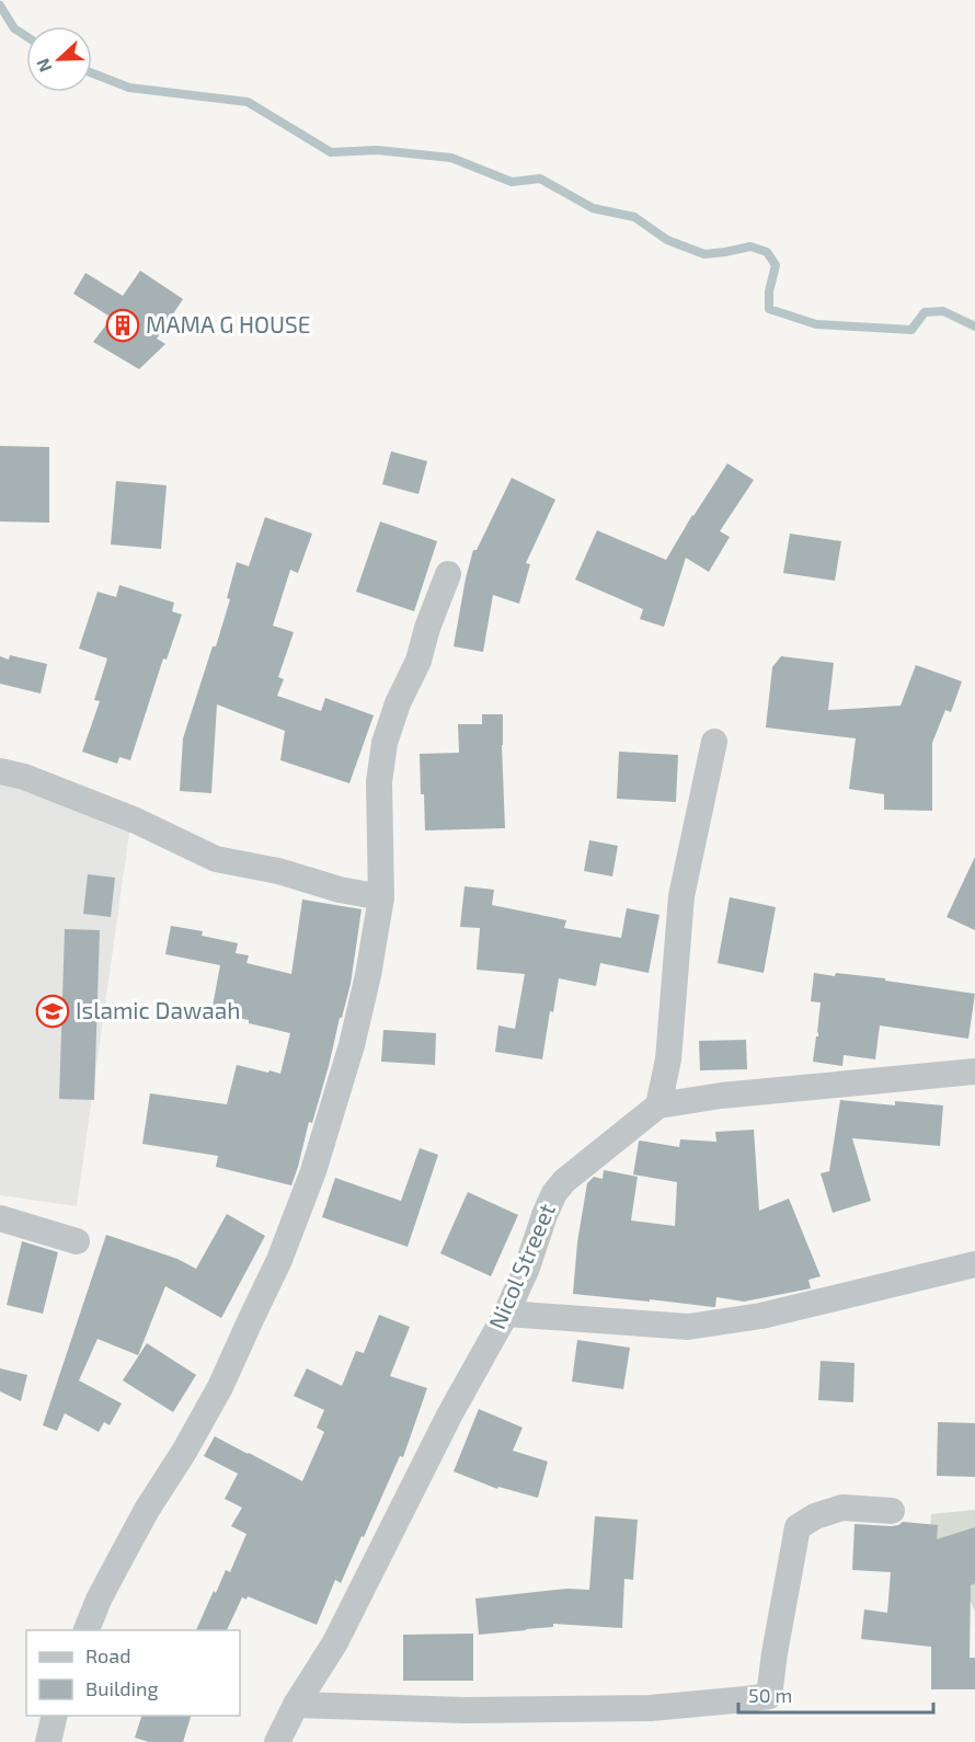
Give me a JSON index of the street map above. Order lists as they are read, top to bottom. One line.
{"streets":{"street":["Nicol Streeet"]},"places":{"building":["MAMA G HOUSE"],"school or university":["Islamic Dawaah"]},"legend":["Road","Building"],"scale_bar":"50 m","north":"left"}
